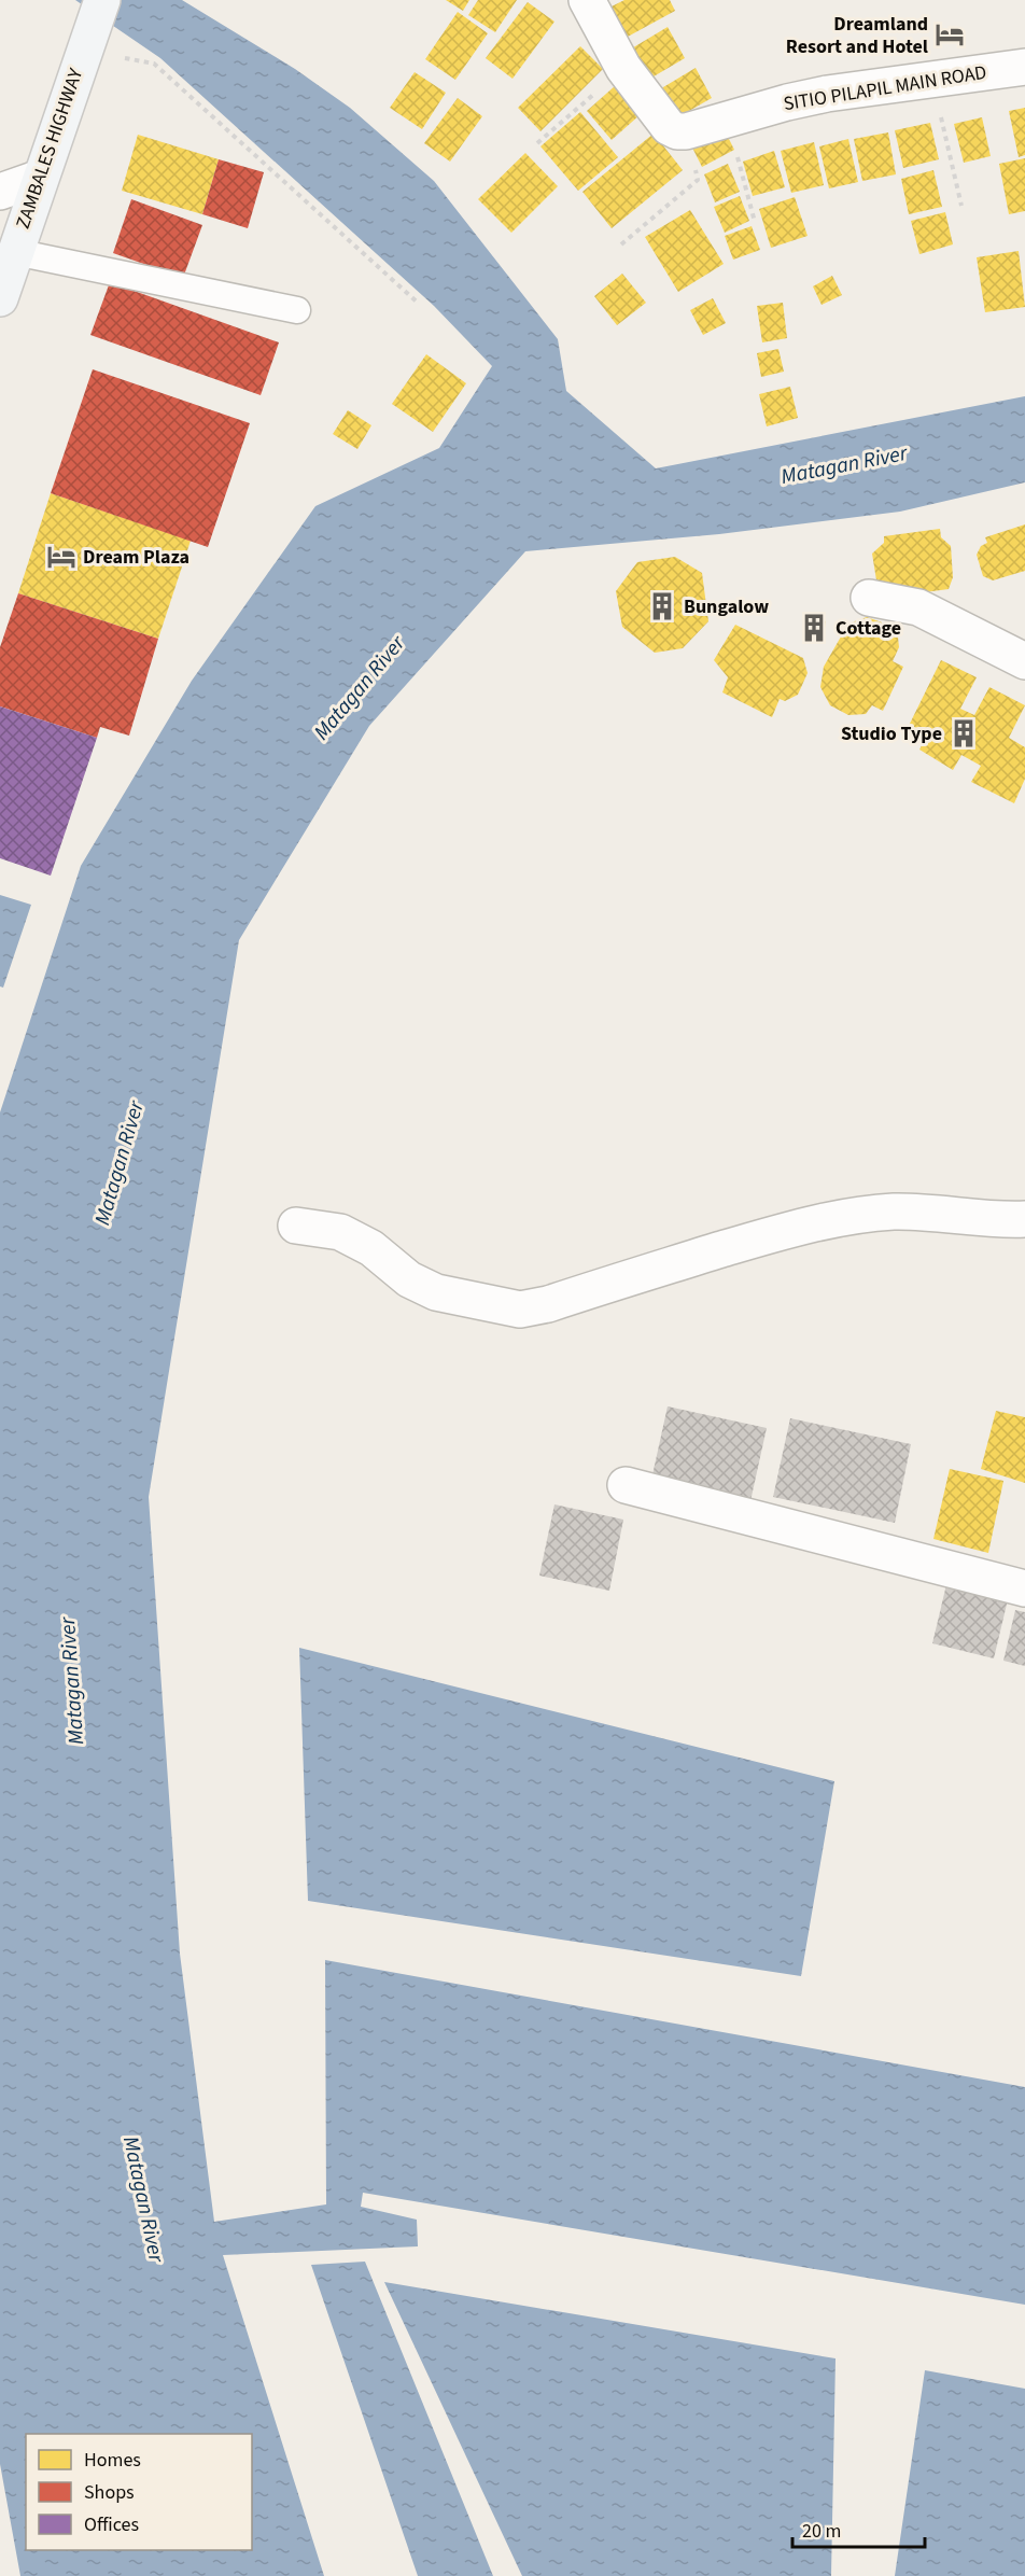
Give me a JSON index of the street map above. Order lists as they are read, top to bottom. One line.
{"streets":{"main road":["ZAMBALES HIGHWAY"],"street":["SITIO PILAPIL MAIN ROAD"]},"water":["Matagan River"],"places":{"hotel":["Dreamland Resort and Hotel","Dream Plaza"],"building":["Bungalow","Cottage","Studio Type"]},"legend":["Homes","Shops","Offices"],"scale_bar":"20 m"}
